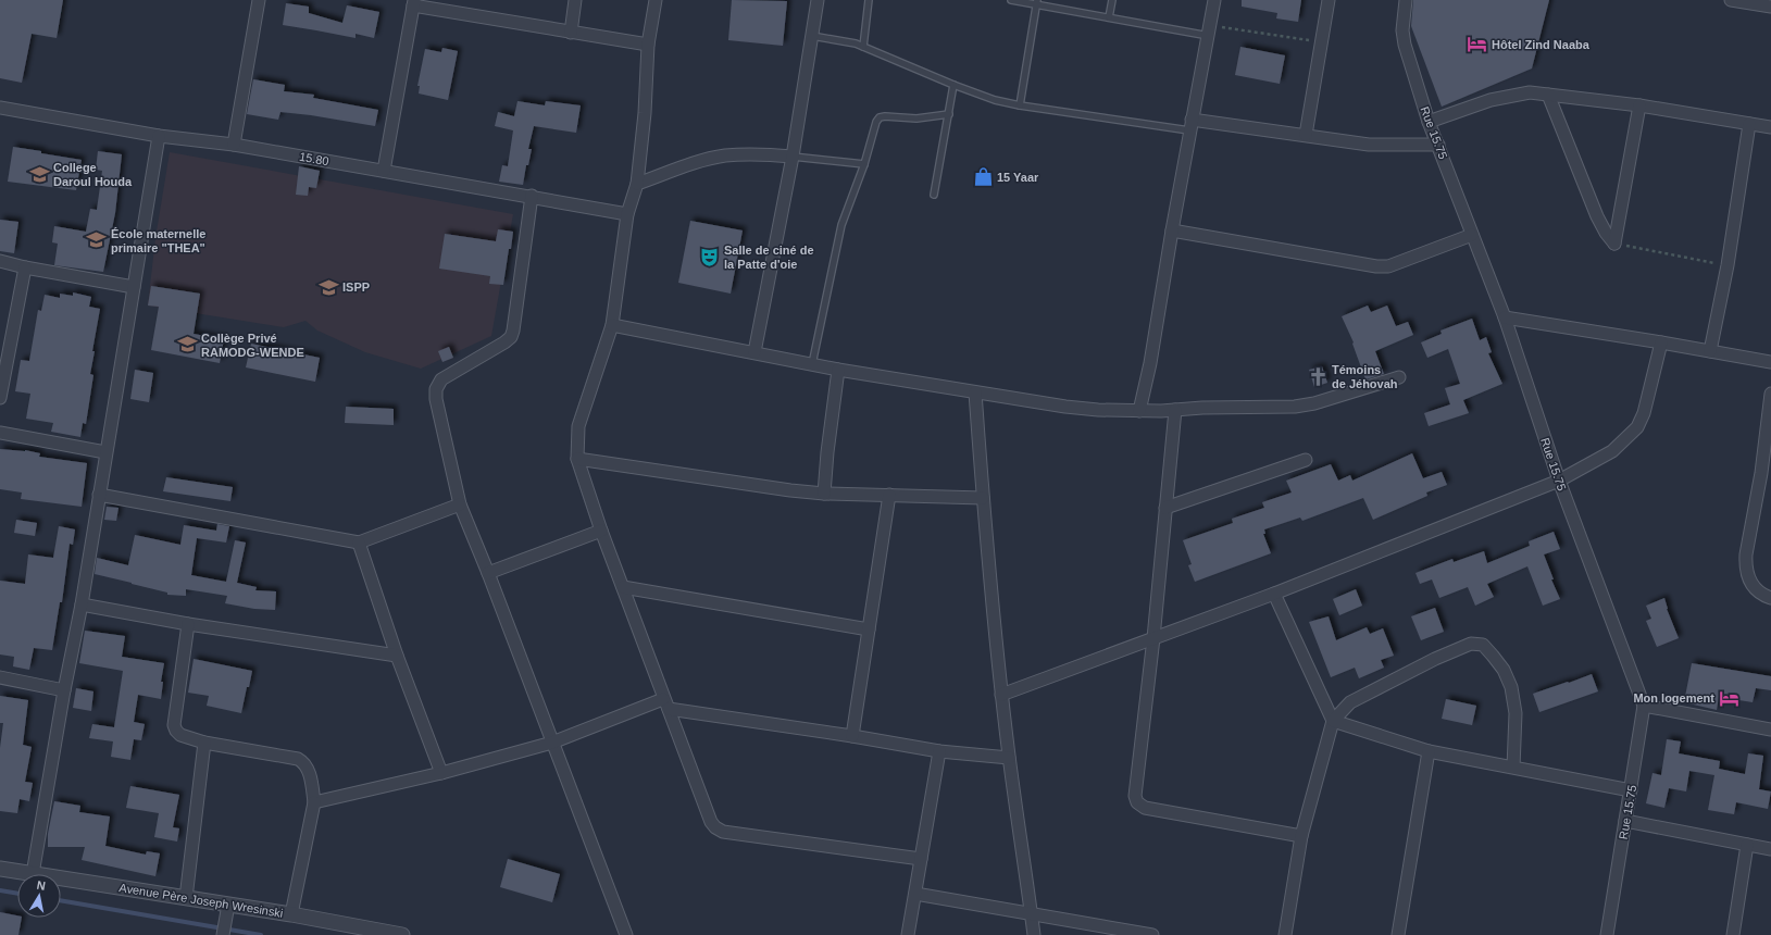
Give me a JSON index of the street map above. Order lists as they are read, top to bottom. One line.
{"streets":{"street":["Rue 15.75","15.80","Avenue Père Joseph Wresinski"]},"places":{"hotel":["Hôtel Zind Naaba","Mon logement"],"school or university":["College Daroul Houda","École maternelle primaire \"THEA\"","ISPP","Collège Privé RAMODG-WENDE"],"shop":["15 Yaar"],"theatre":["Salle de ciné de la Patte d'oie"],"church":["Témoins de Jéhovah"]},"north":"top"}
